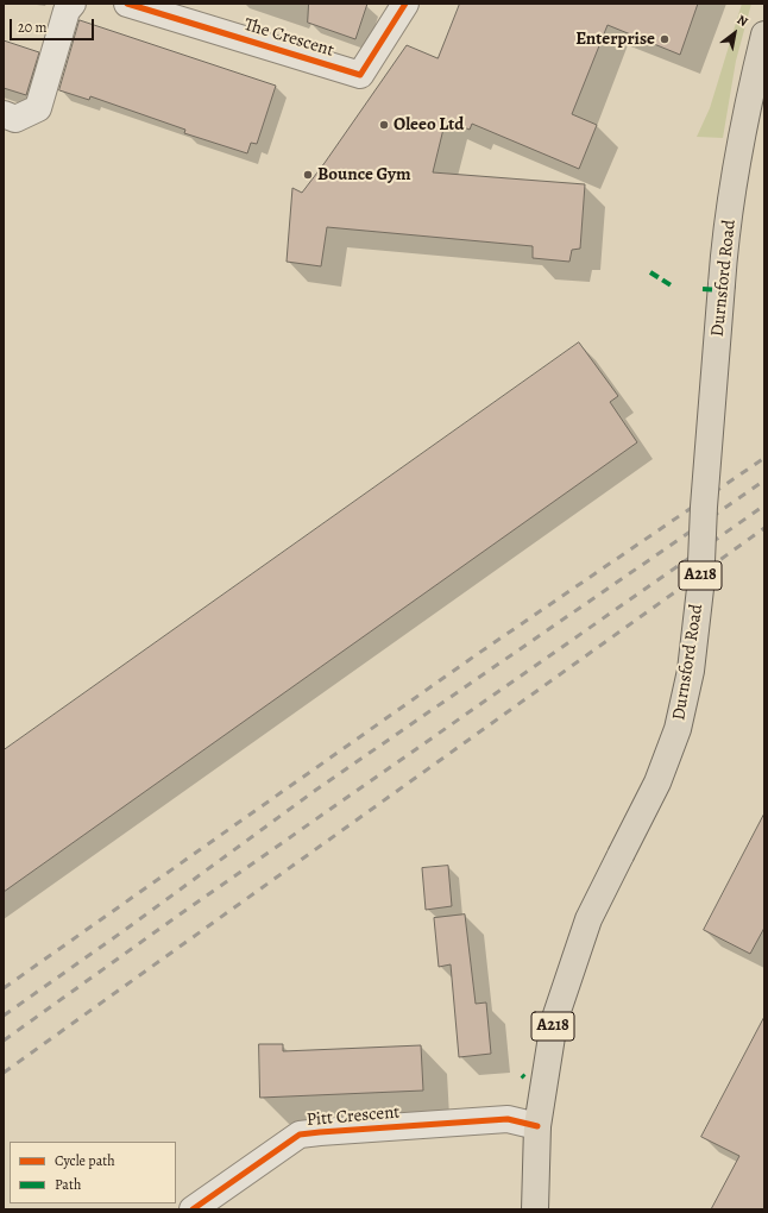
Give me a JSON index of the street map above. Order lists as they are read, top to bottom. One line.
{"streets":{"main road":["Durnsford Road","A218"],"street":["The Crescent","Pitt Crescent"]},"crossings":[["Durnsford Road","Pitt Crescent"]],"places":["Enterprise","Oleeo Ltd","Bounce Gym"],"legend":["Cycle path","Path"],"scale_bar":"20 m","north":"top right"}
